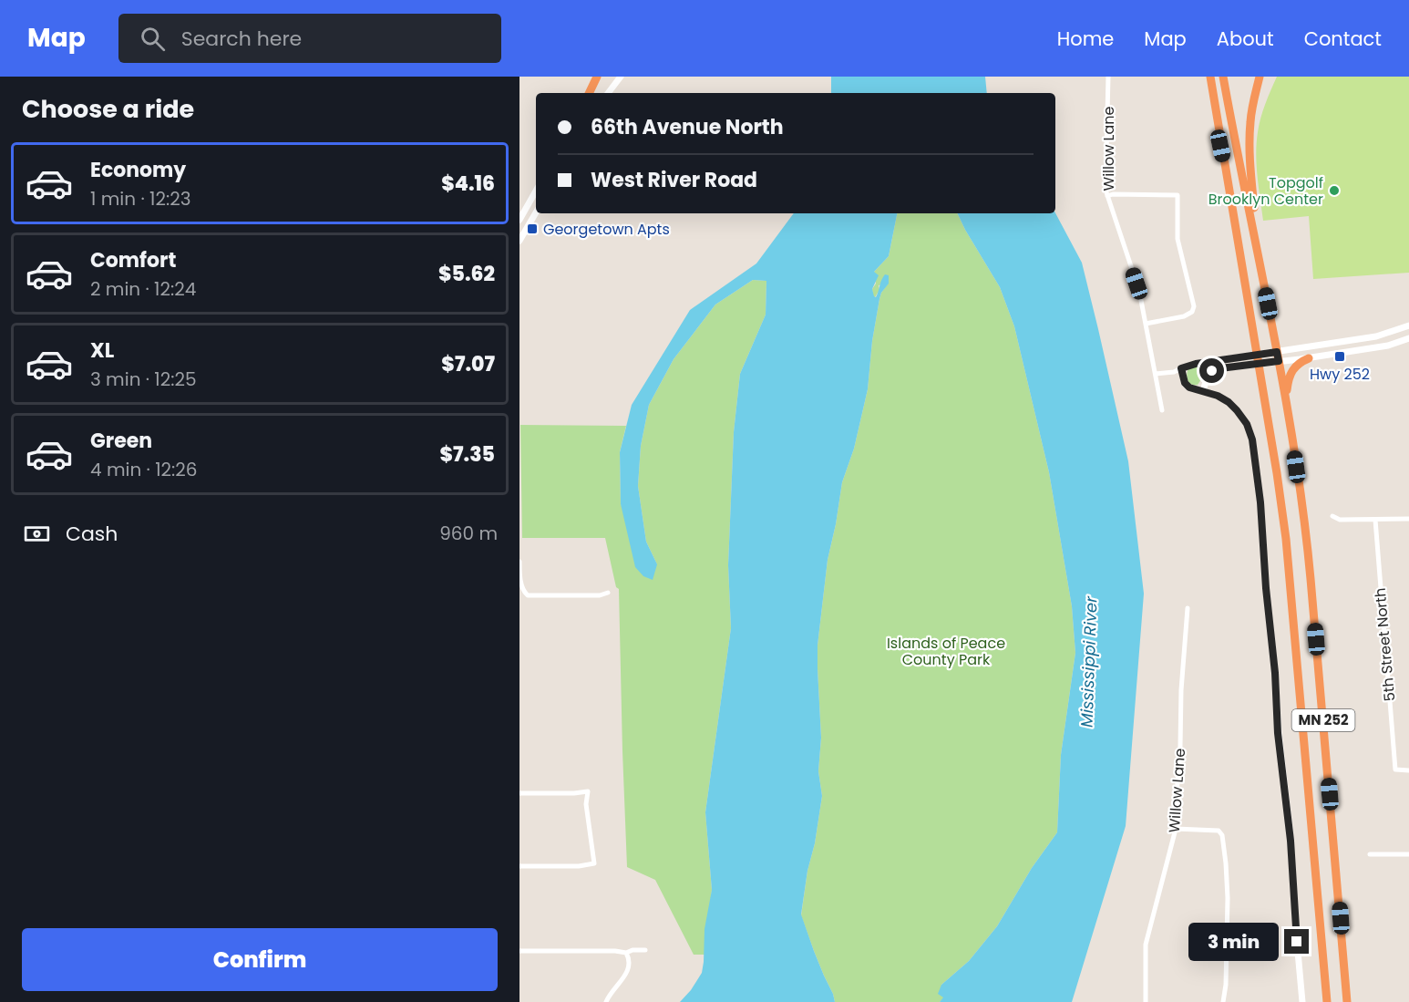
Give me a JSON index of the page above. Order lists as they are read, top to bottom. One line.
{"streets":{"highway":["MN 252"],"street":["Willow Lane","5th Street North"]},"water":["Mississippi River"],"parks":["Islands of Peace County Park"],"places":{"other":["Topgolf Brooklyn Center"],"transit":["Georgetown Apts","Hwy 252"]},"page":{"header":"Map","search":"Search here","nav":["Home","Map","About","Contact"],"heading":"Choose a ride","banner":["66th Avenue North","West River Road"],"list":[{"name":"Economy","note":"1 min · 12:23","value":"$4.16"},{"name":"Comfort","note":"2 min · 12:24","value":"$5.62"},{"name":"XL","note":"3 min · 12:25","value":"$7.07"},{"name":"Green","note":"4 min · 12:26","value":"$7.35"}],"pay":["Cash","960 m"],"buttons":"Confirm","bubble":"3 min"}}
